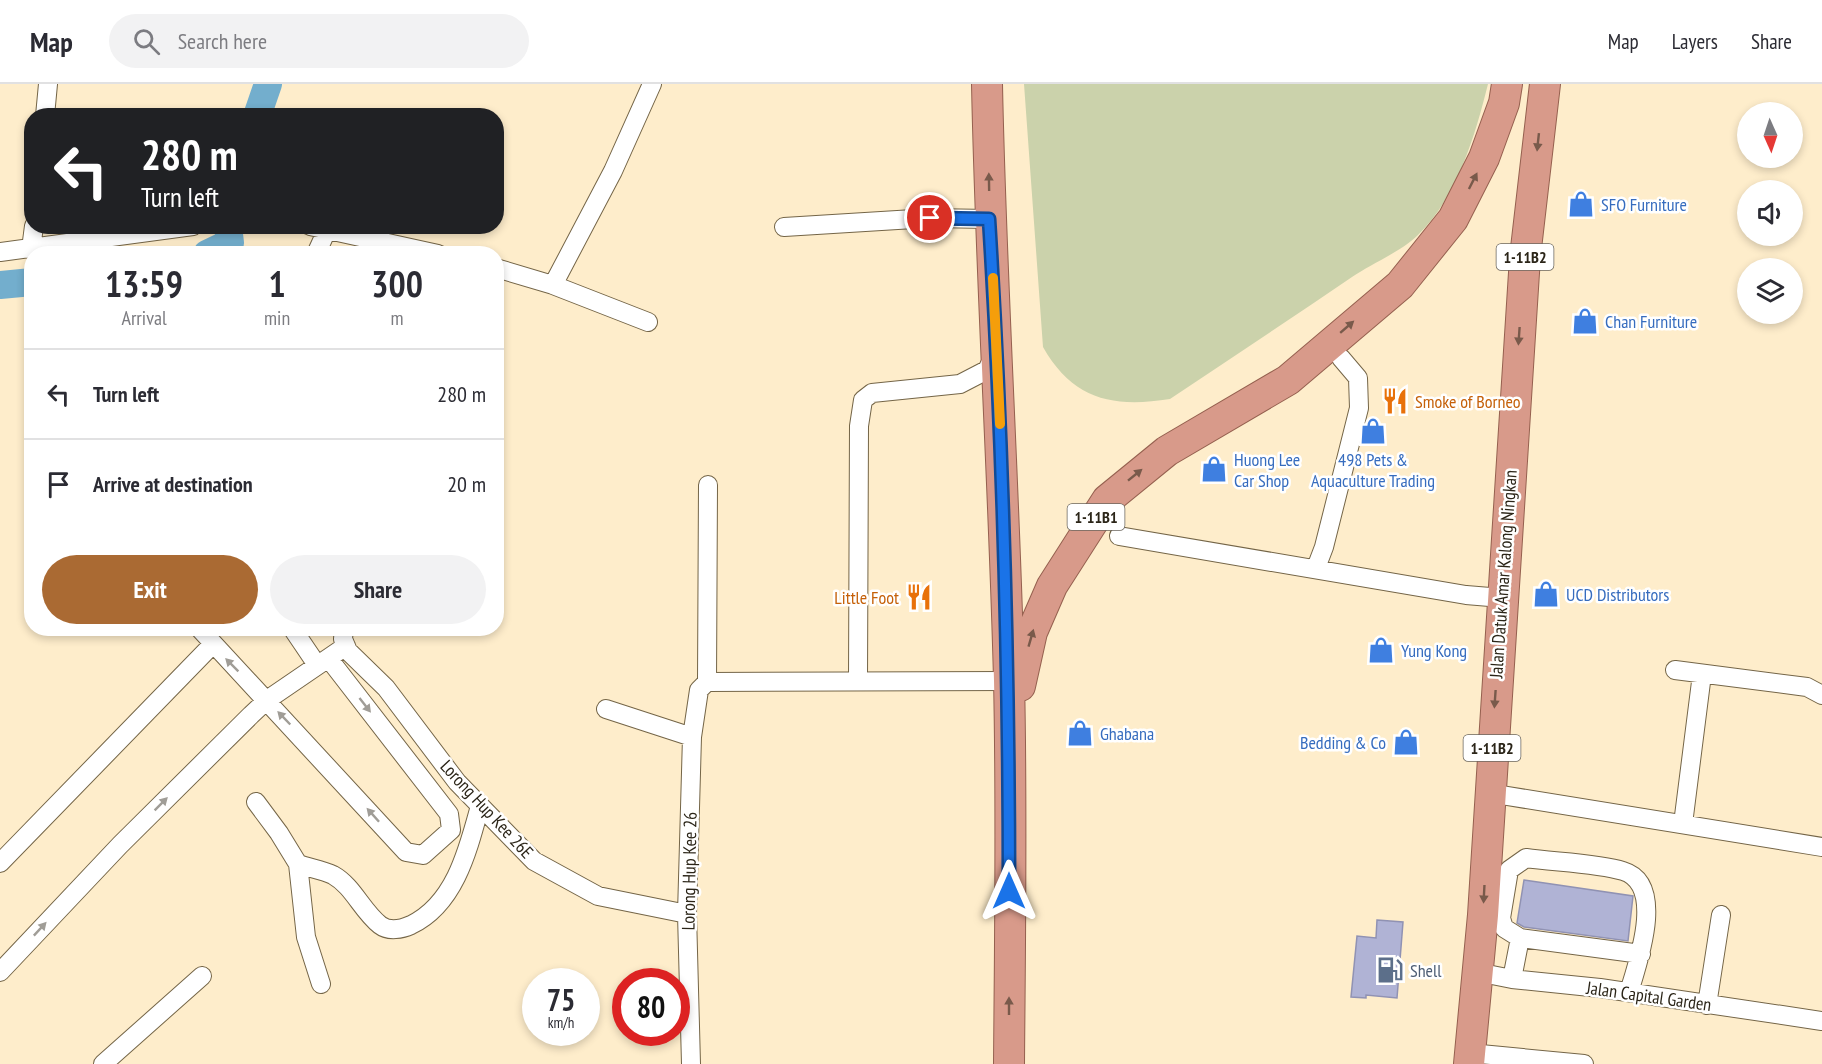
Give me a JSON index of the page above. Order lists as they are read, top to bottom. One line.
{"streets":{"highway":["1-11B2","1-11B1","Jalan Datuk Amar Kalong Ningkan"],"street":["Lorong Hup Kee 26E","Lorong Hup Kee 26","Jalan Capital Garden"]},"crossings":[["Jalan Datuk Amar Kalong Ningkan","Jalan Capital Garden"],["Lorong Hup Kee 26E","Lorong Hup Kee 26"]],"one_way":["Jalan Datuk Amar Kalong Ningkan"],"places":{"shop":["SFO Furniture","Chan Furniture","498 Pets & Aquaculture Trading","Huong Lee Car Shop","UCD Distributors","Yung Kong","Ghabana","Bedding & Co"],"restaurant":["Smoke of Borneo","Little Foot"],"fuel station":["Shell"]},"north":"bottom","page":{"header":"Map","search":"Search here","nav":["Map","Layers","Share"],"turn":["280 m","Turn left"],"eta":["13:59","Arrival","1","min","300","m"],"list":[{"name":"Turn left","value":"280 m"},{"name":"Arrive at destination","value":"20 m"}],"buttons":["Exit","Share"],"speed":"75 km/h","limit":"80"}}
